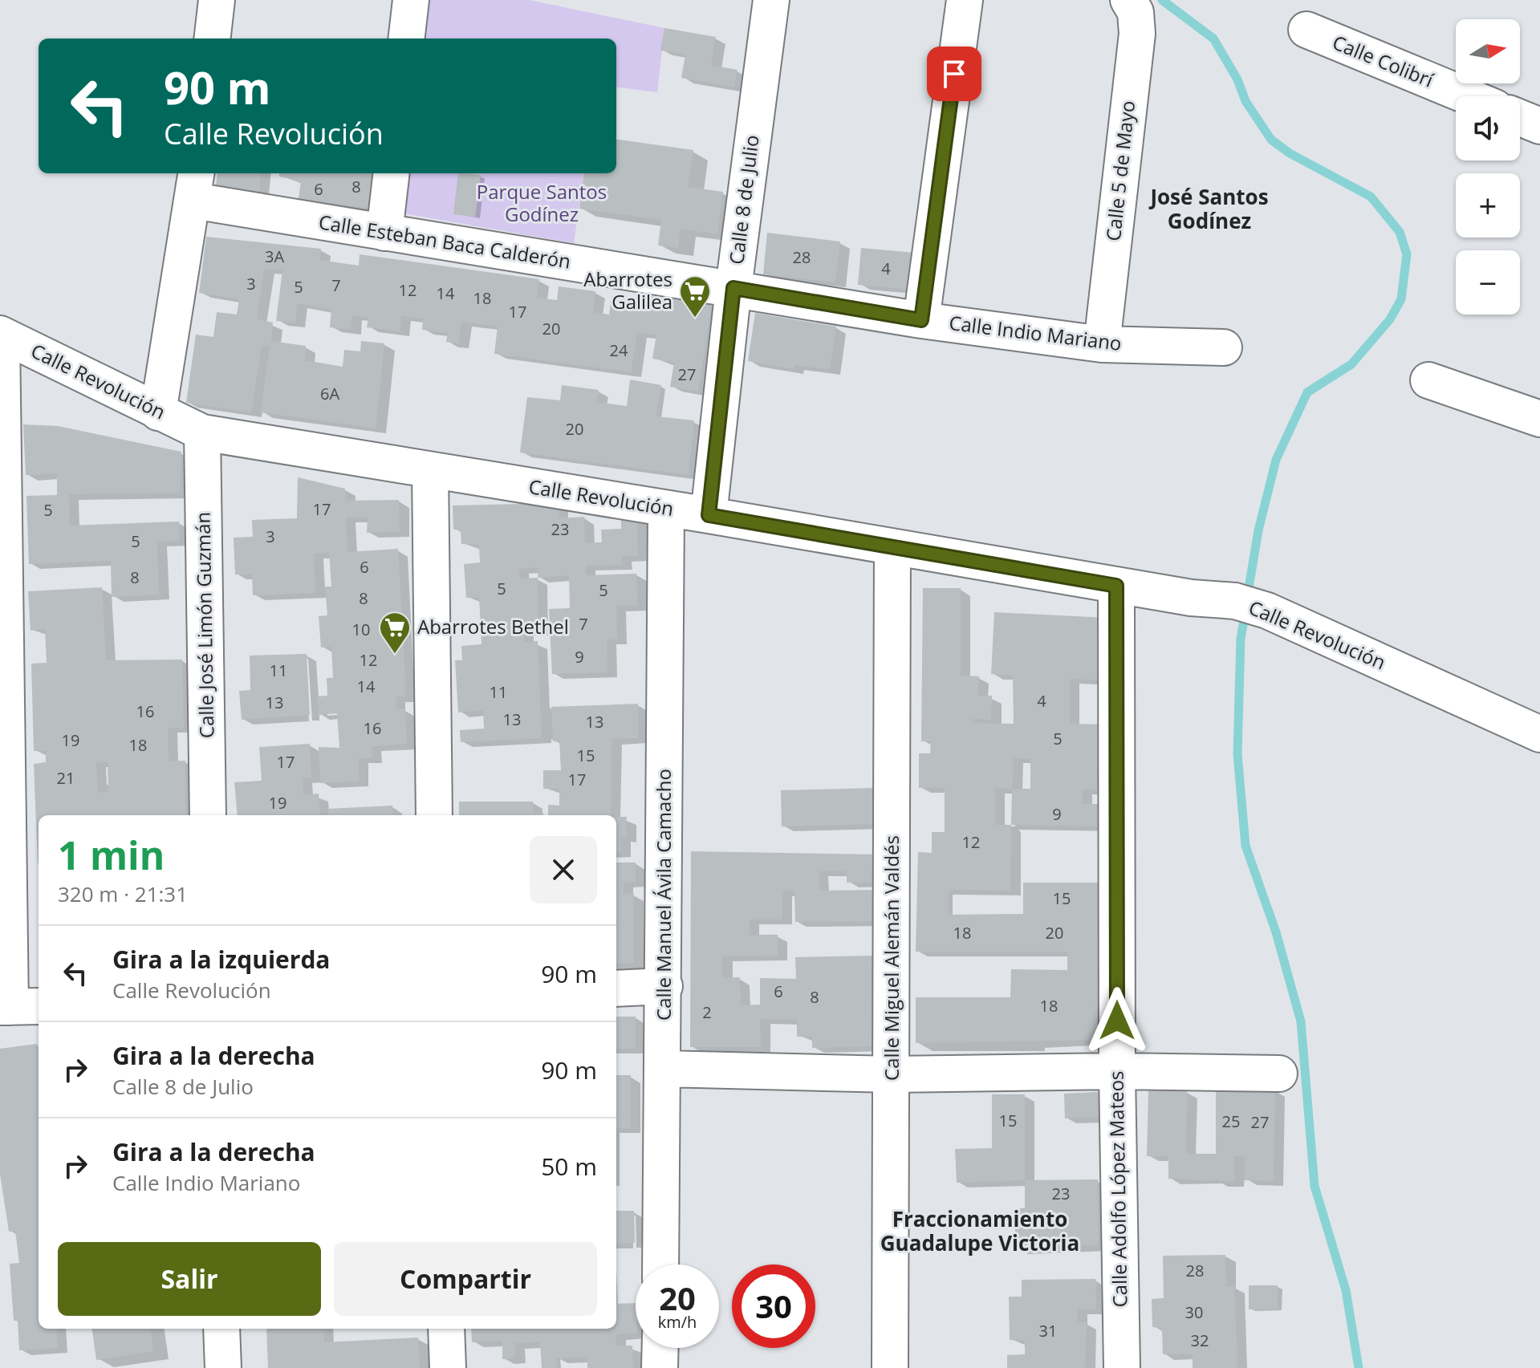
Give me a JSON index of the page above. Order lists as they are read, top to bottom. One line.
{"streets":{"street":["Calle Colibrí","Calle 5 de Mayo","Calle 8 de Julio","Calle Esteban Baca Calderón","Calle Indio Mariano","Calle Revolución","Calle José Limón Guzmán","Calle Manuel Ávila Camacho","Calle Miguel Alemán Valdés","Calle Adolfo López Mateos"]},"crossings":[["Calle 5 de Mayo","Calle Indio Mariano"],["Calle 8 de Julio","Calle Esteban Baca Calderón"],["Calle 8 de Julio","Calle Indio Mariano"],["Calle 8 de Julio","Calle Revolución"],["Calle Esteban Baca Calderón","Calle Indio Mariano"],["Calle Revolución","Calle José Limón Guzmán"],["Calle Revolución","Calle Manuel Ávila Camacho"],["Calle Revolución","Calle Miguel Alemán Valdés"],["Calle Revolución","Calle Adolfo López Mateos"]],"districts":["José Santos Godínez","Fraccionamiento Guadalupe Victoria"],"parks":["Parque Santos Godínez"],"places":{"supermarket":["Abarrotes Galilea","Abarrotes Bethel"]},"house_numbers":["8","6","3A","28","4","3","7","5","12","14","18","17","20","24","27","6A","20","17","5","23","3","5","6","8","5","5","8","7","10","9","12","11","14","11","4","13","16","13","13","16","5","19","18","15","17","21","17","19","9","12","15","18","20","6","8","18","2","15","25","27","23","28","30","31","32"],"north":"right","page":{"map_buttons":["+","−"],"turn":["90 m","Calle Revolución"],"heading":["1 min","320 m · 21:31"],"list":[{"name":"Gira a la izquierda","note":"Calle Revolución","value":"90 m"},{"name":"Gira a la derecha","note":"Calle 8 de Julio","value":"90 m"},{"name":"Gira a la derecha","note":"Calle Indio Mariano","value":"50 m"}],"buttons":["Salir","Compartir"],"speed":"20 km/h","limit":"30"}}
